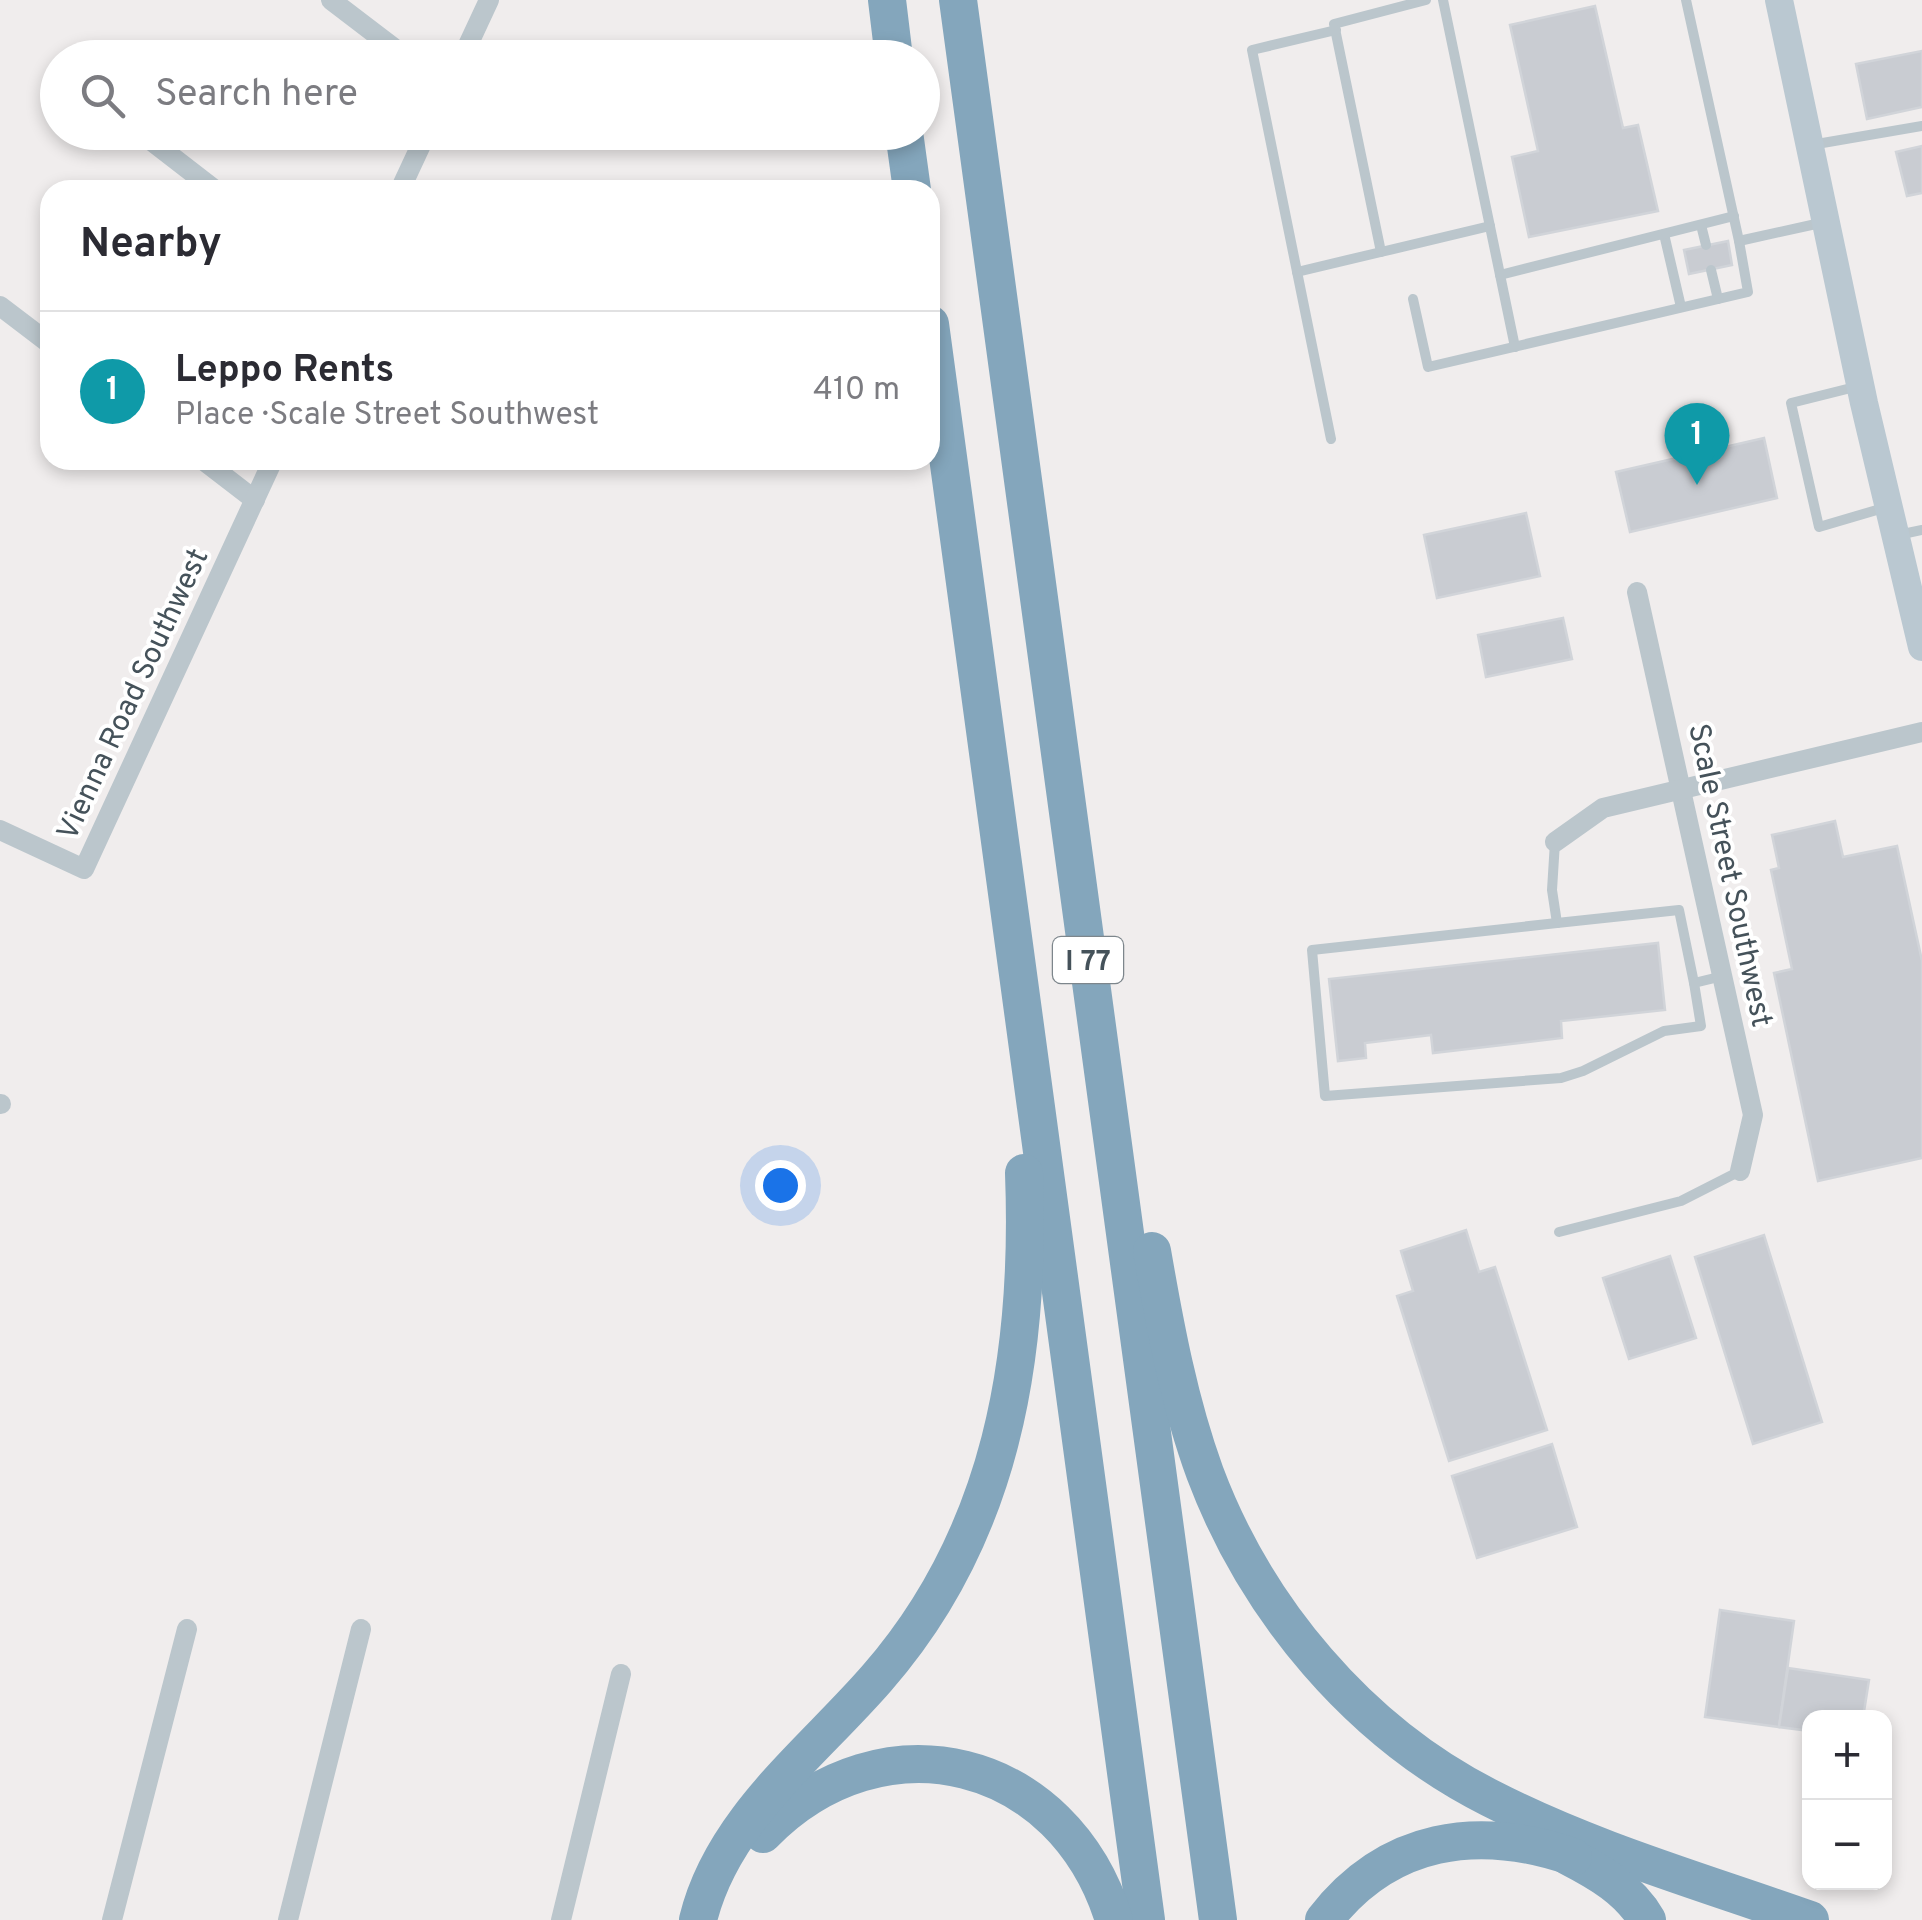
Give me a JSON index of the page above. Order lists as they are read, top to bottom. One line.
{"streets":{"highway":["I 77"],"street":["Vienna Road Southwest","Scale Street Southwest"]},"page":{"search":"Search here","heading":"Nearby","list":[{"mark":"1","name":"Leppo Rents","note":"Place · Scale Street Southwest","value":"410 m"}],"pins":"1","map_buttons":["+","−"]}}
